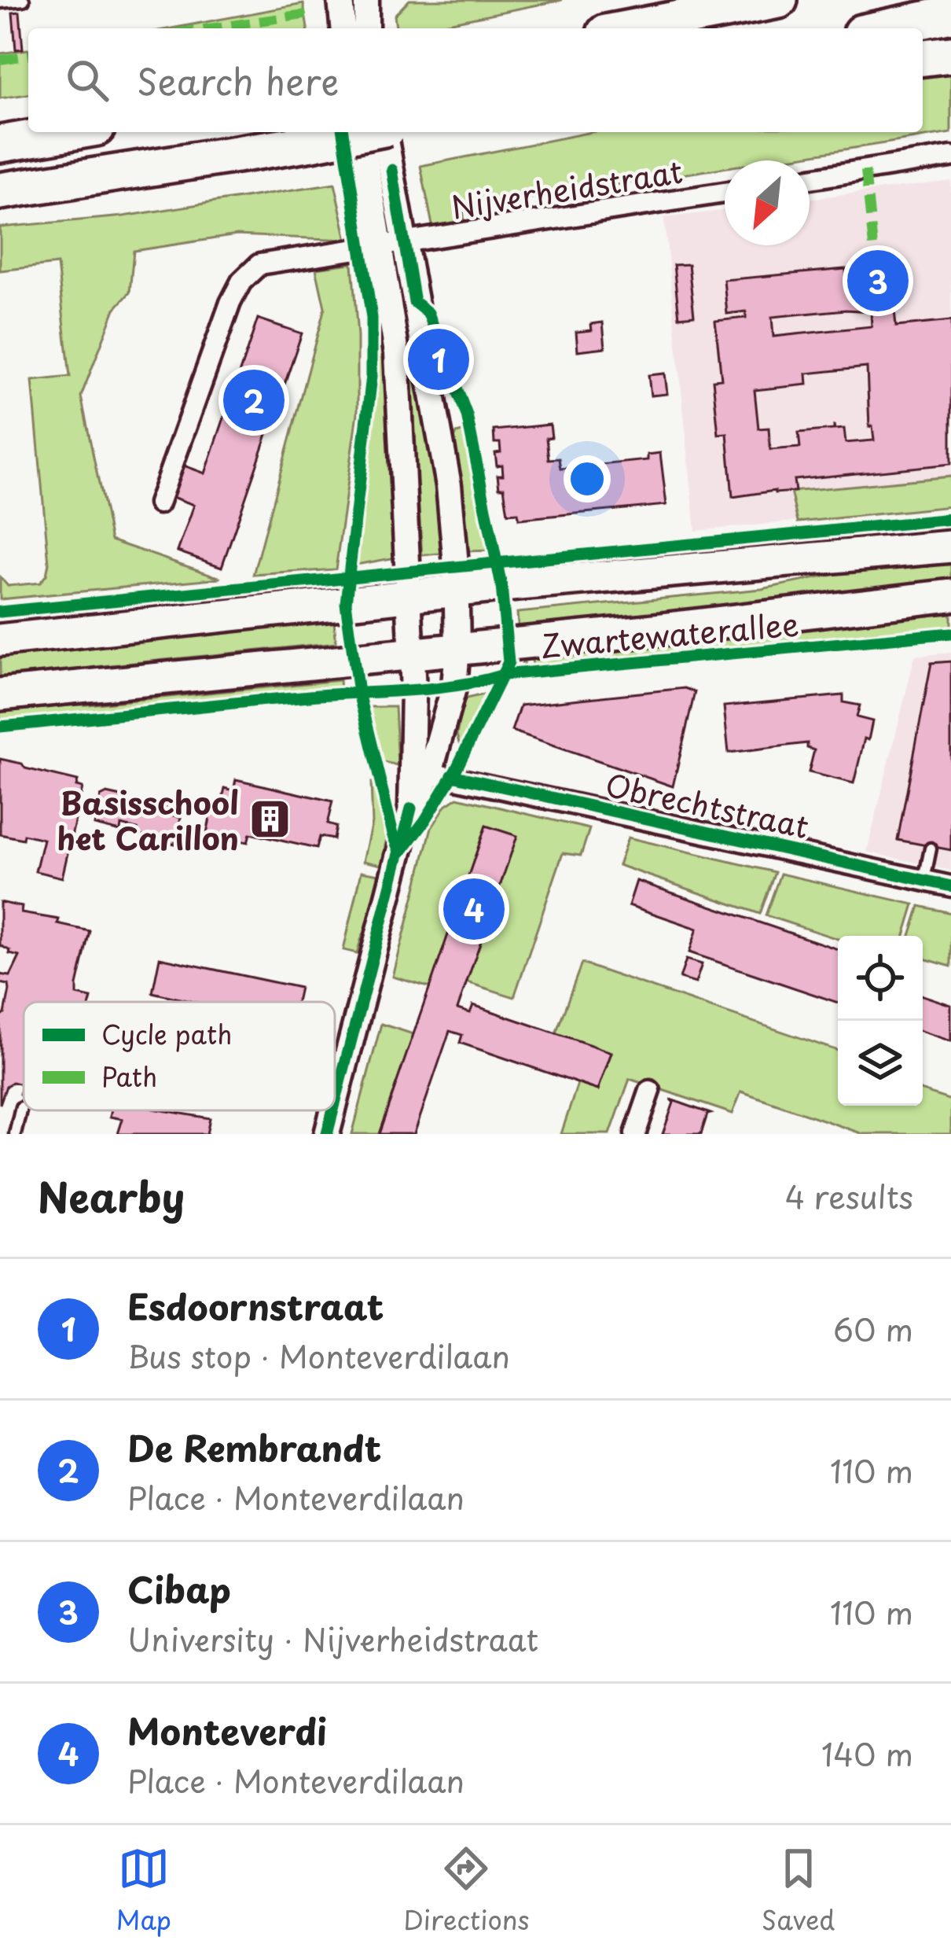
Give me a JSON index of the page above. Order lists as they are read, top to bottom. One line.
{"streets":{"main road":["Zwartewaterallee"],"street":["Nijverheidstraat","Obrechtstraat"]},"places":{"building":["Basisschool het Carillon"]},"legend":["Cycle path","Path"],"north":"bottom left","page":{"search":"Search here","pins":["3","1","2","4"],"heading":["Nearby","4 results"],"list":[{"mark":"1","name":"Esdoornstraat","note":"Bus stop · Monteverdilaan","value":"60 m"},{"mark":"2","name":"De Rembrandt","note":"Place · Monteverdilaan","value":"110 m"},{"mark":"3","name":"Cibap","note":"University · Nijverheidstraat","value":"110 m"},{"mark":"4","name":"Monteverdi","note":"Place · Monteverdilaan","value":"140 m"}],"nav":["Map","Directions","Saved"]}}
